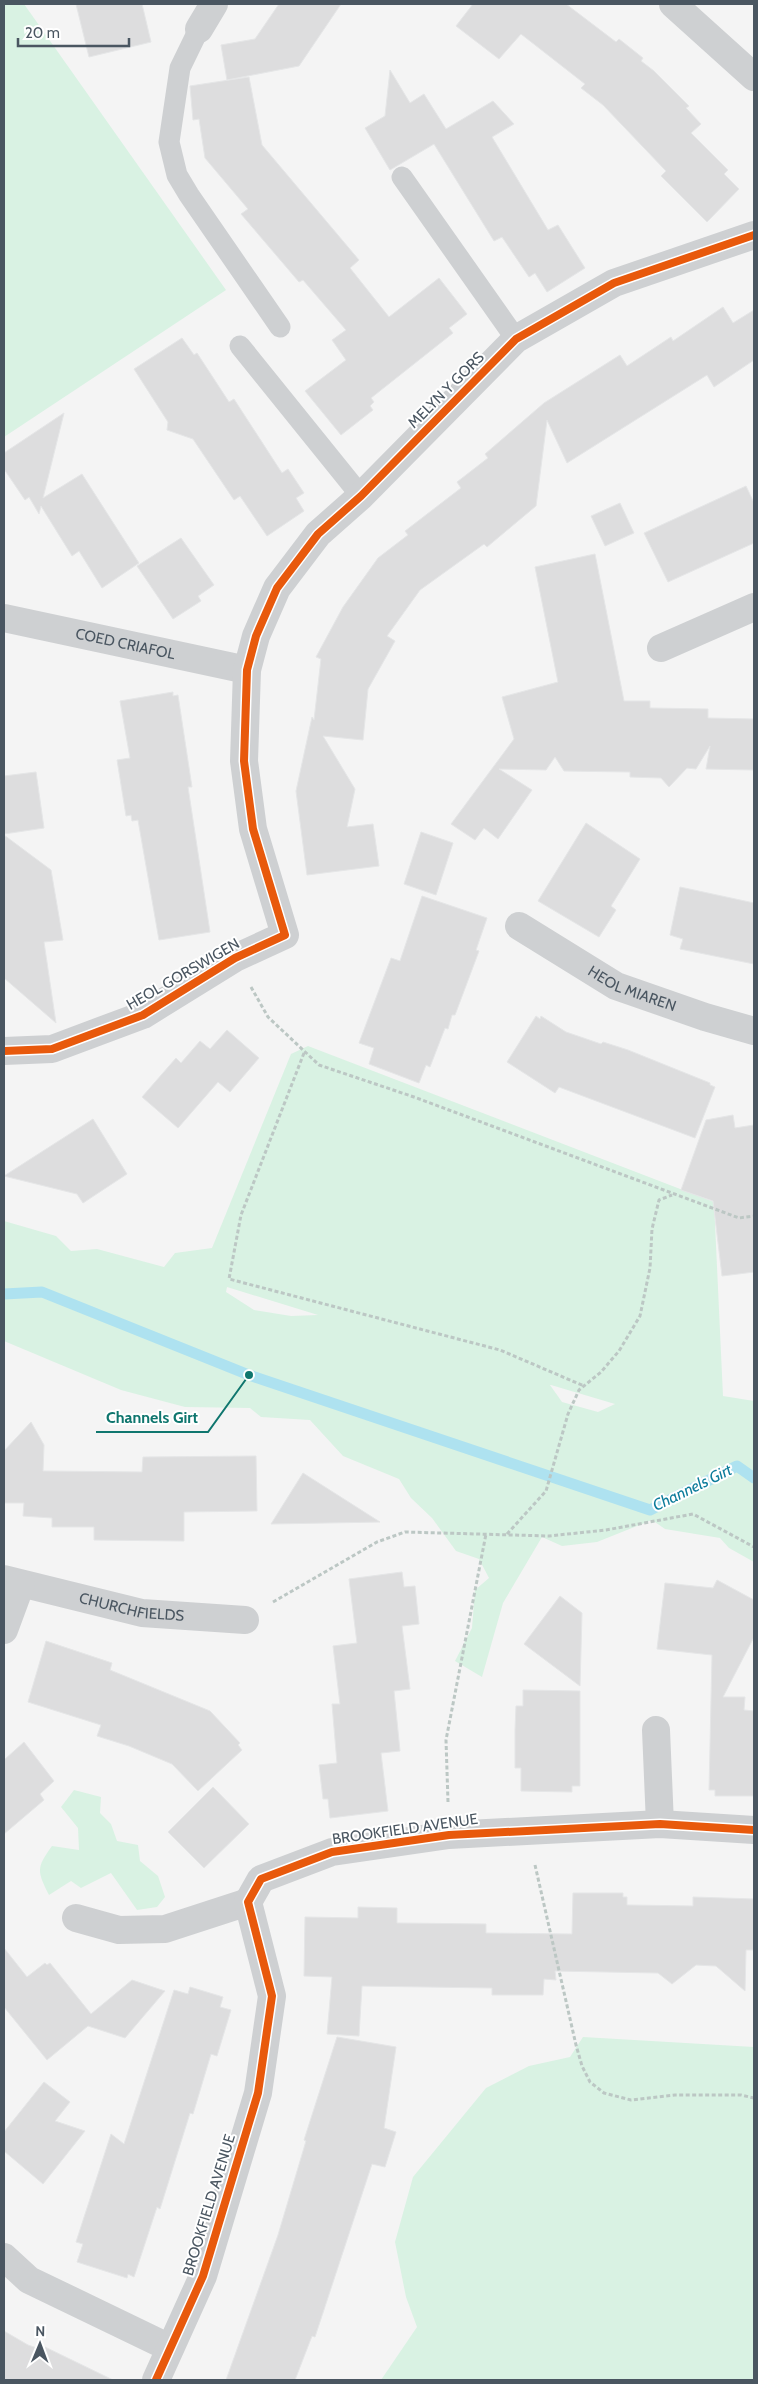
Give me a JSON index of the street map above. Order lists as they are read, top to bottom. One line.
{"streets":{"street":["MELYN Y GORS","COED CRIAFOL","HEOL GORSWIGEN","HEOL MIAREN","CHURCHFIELDS","BROOKFIELD AVENUE"]},"crossings":[["MELYN Y GORS","COED CRIAFOL"],["MELYN Y GORS","HEOL GORSWIGEN"],["COED CRIAFOL","HEOL GORSWIGEN"]],"water":["Channels Girt"],"places":["Channels Girt"],"scale_bar":"20 m","north":"top"}
